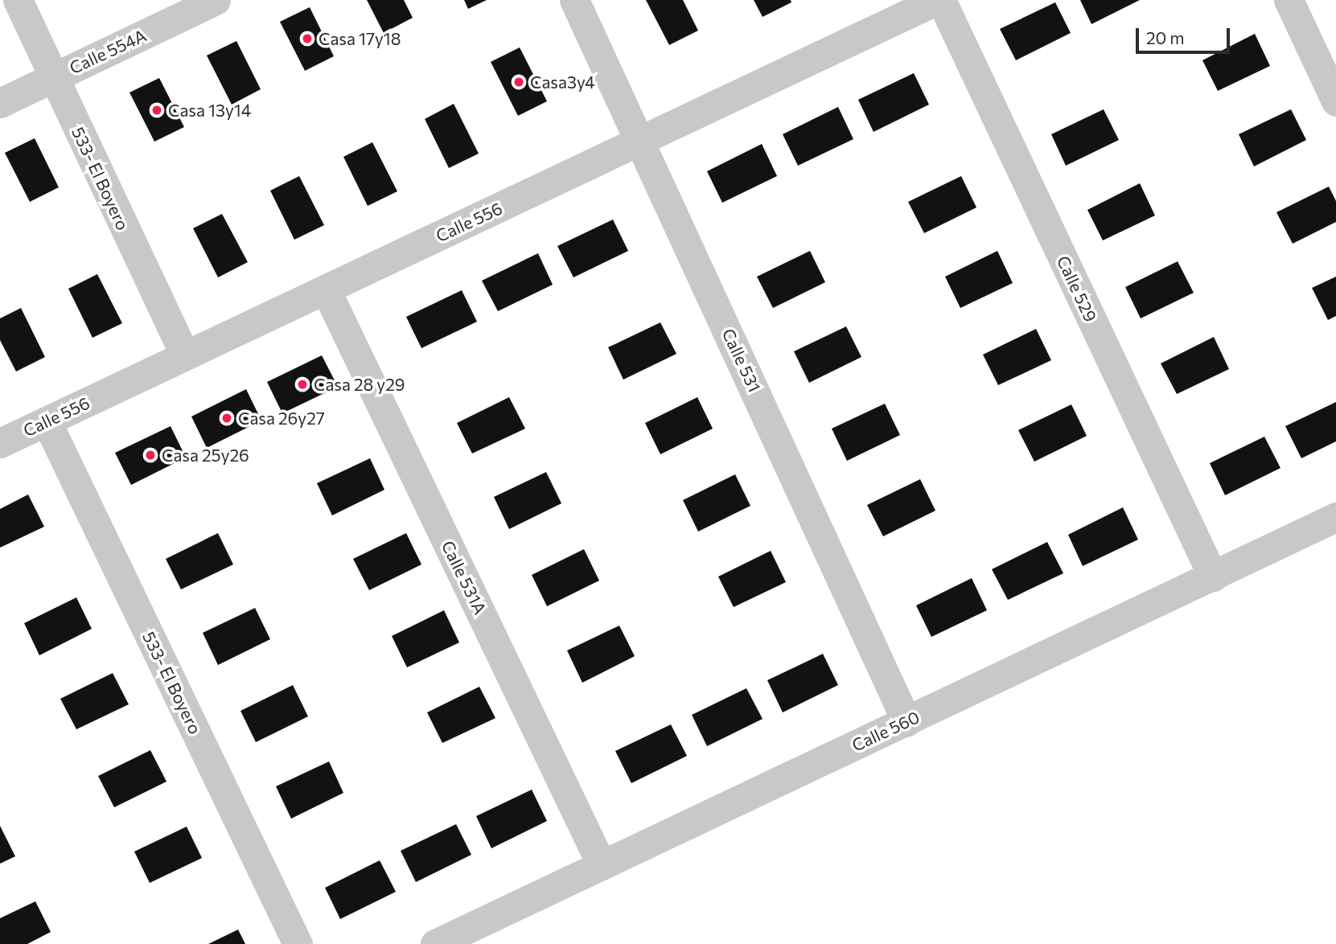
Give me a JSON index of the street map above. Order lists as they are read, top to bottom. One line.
{"streets":{"street":["Calle 554A","533- El Boyero","Calle 556","Calle 529","Calle 531","Calle 531A","Calle 560"]},"crossings":[["Calle 554A","533- El Boyero"],["533- El Boyero","Calle 556"],["Calle 556","Calle 529"],["Calle 556","Calle 531"],["Calle 556","Calle 531A"],["Calle 529","Calle 560"],["Calle 531","Calle 560"],["Calle 531A","Calle 560"]],"places":["Casa 17y18","Casa3y4","Casa 13y14","Casa 28 y29","Casa 26y27","Casa 25y26"],"scale_bar":"20 m"}
